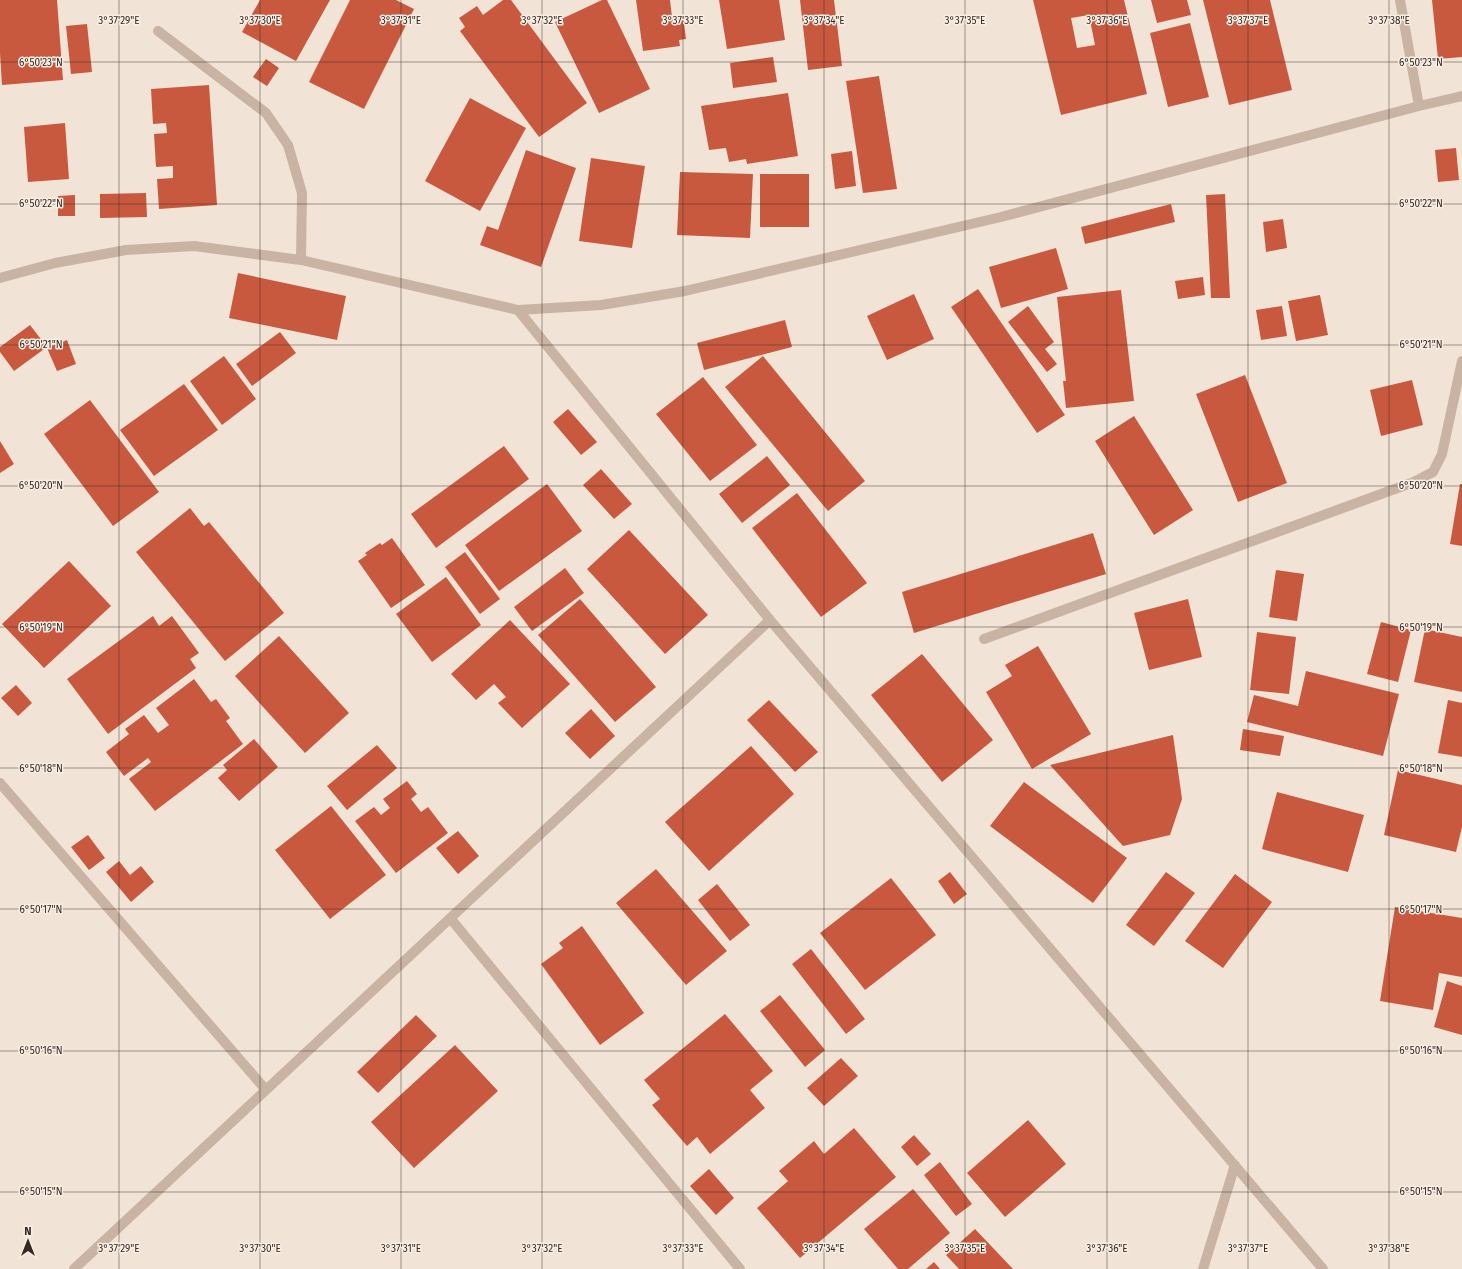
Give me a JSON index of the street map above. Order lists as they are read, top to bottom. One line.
{"north":"top","coordinates":["3°37'29\"E","3°37'30\"E","3°37'31\"E","3°37'32\"E","3°37'33\"E","3°37'34\"E","3°37'35\"E","3°37'36\"E","3°37'37\"E","3°37'38\"E","6°50'23\"N","6°50'22\"N","6°50'21\"N","6°50'20\"N","6°50'19\"N","6°50'18\"N","6°50'17\"N","6°50'16\"N","6°50'15\"N"]}
